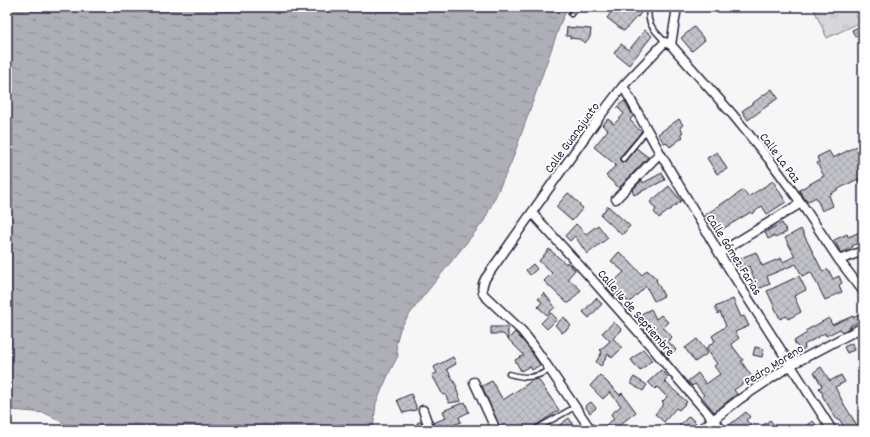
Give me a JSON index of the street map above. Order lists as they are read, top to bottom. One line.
{"streets":{"street":["Calle Guanajuato","Calle La Paz","Calle Gómez Farias","Calle 16 de Septiembre","Pedro Moreno"]},"crossings":[["Calle Guanajuato","Calle La Paz"],["Calle Guanajuato","Calle Gómez Farias"],["Calle Guanajuato","Calle 16 de Septiembre"],["Calle Gómez Farias","Pedro Moreno"],["Calle 16 de Septiembre","Pedro Moreno"]]}
